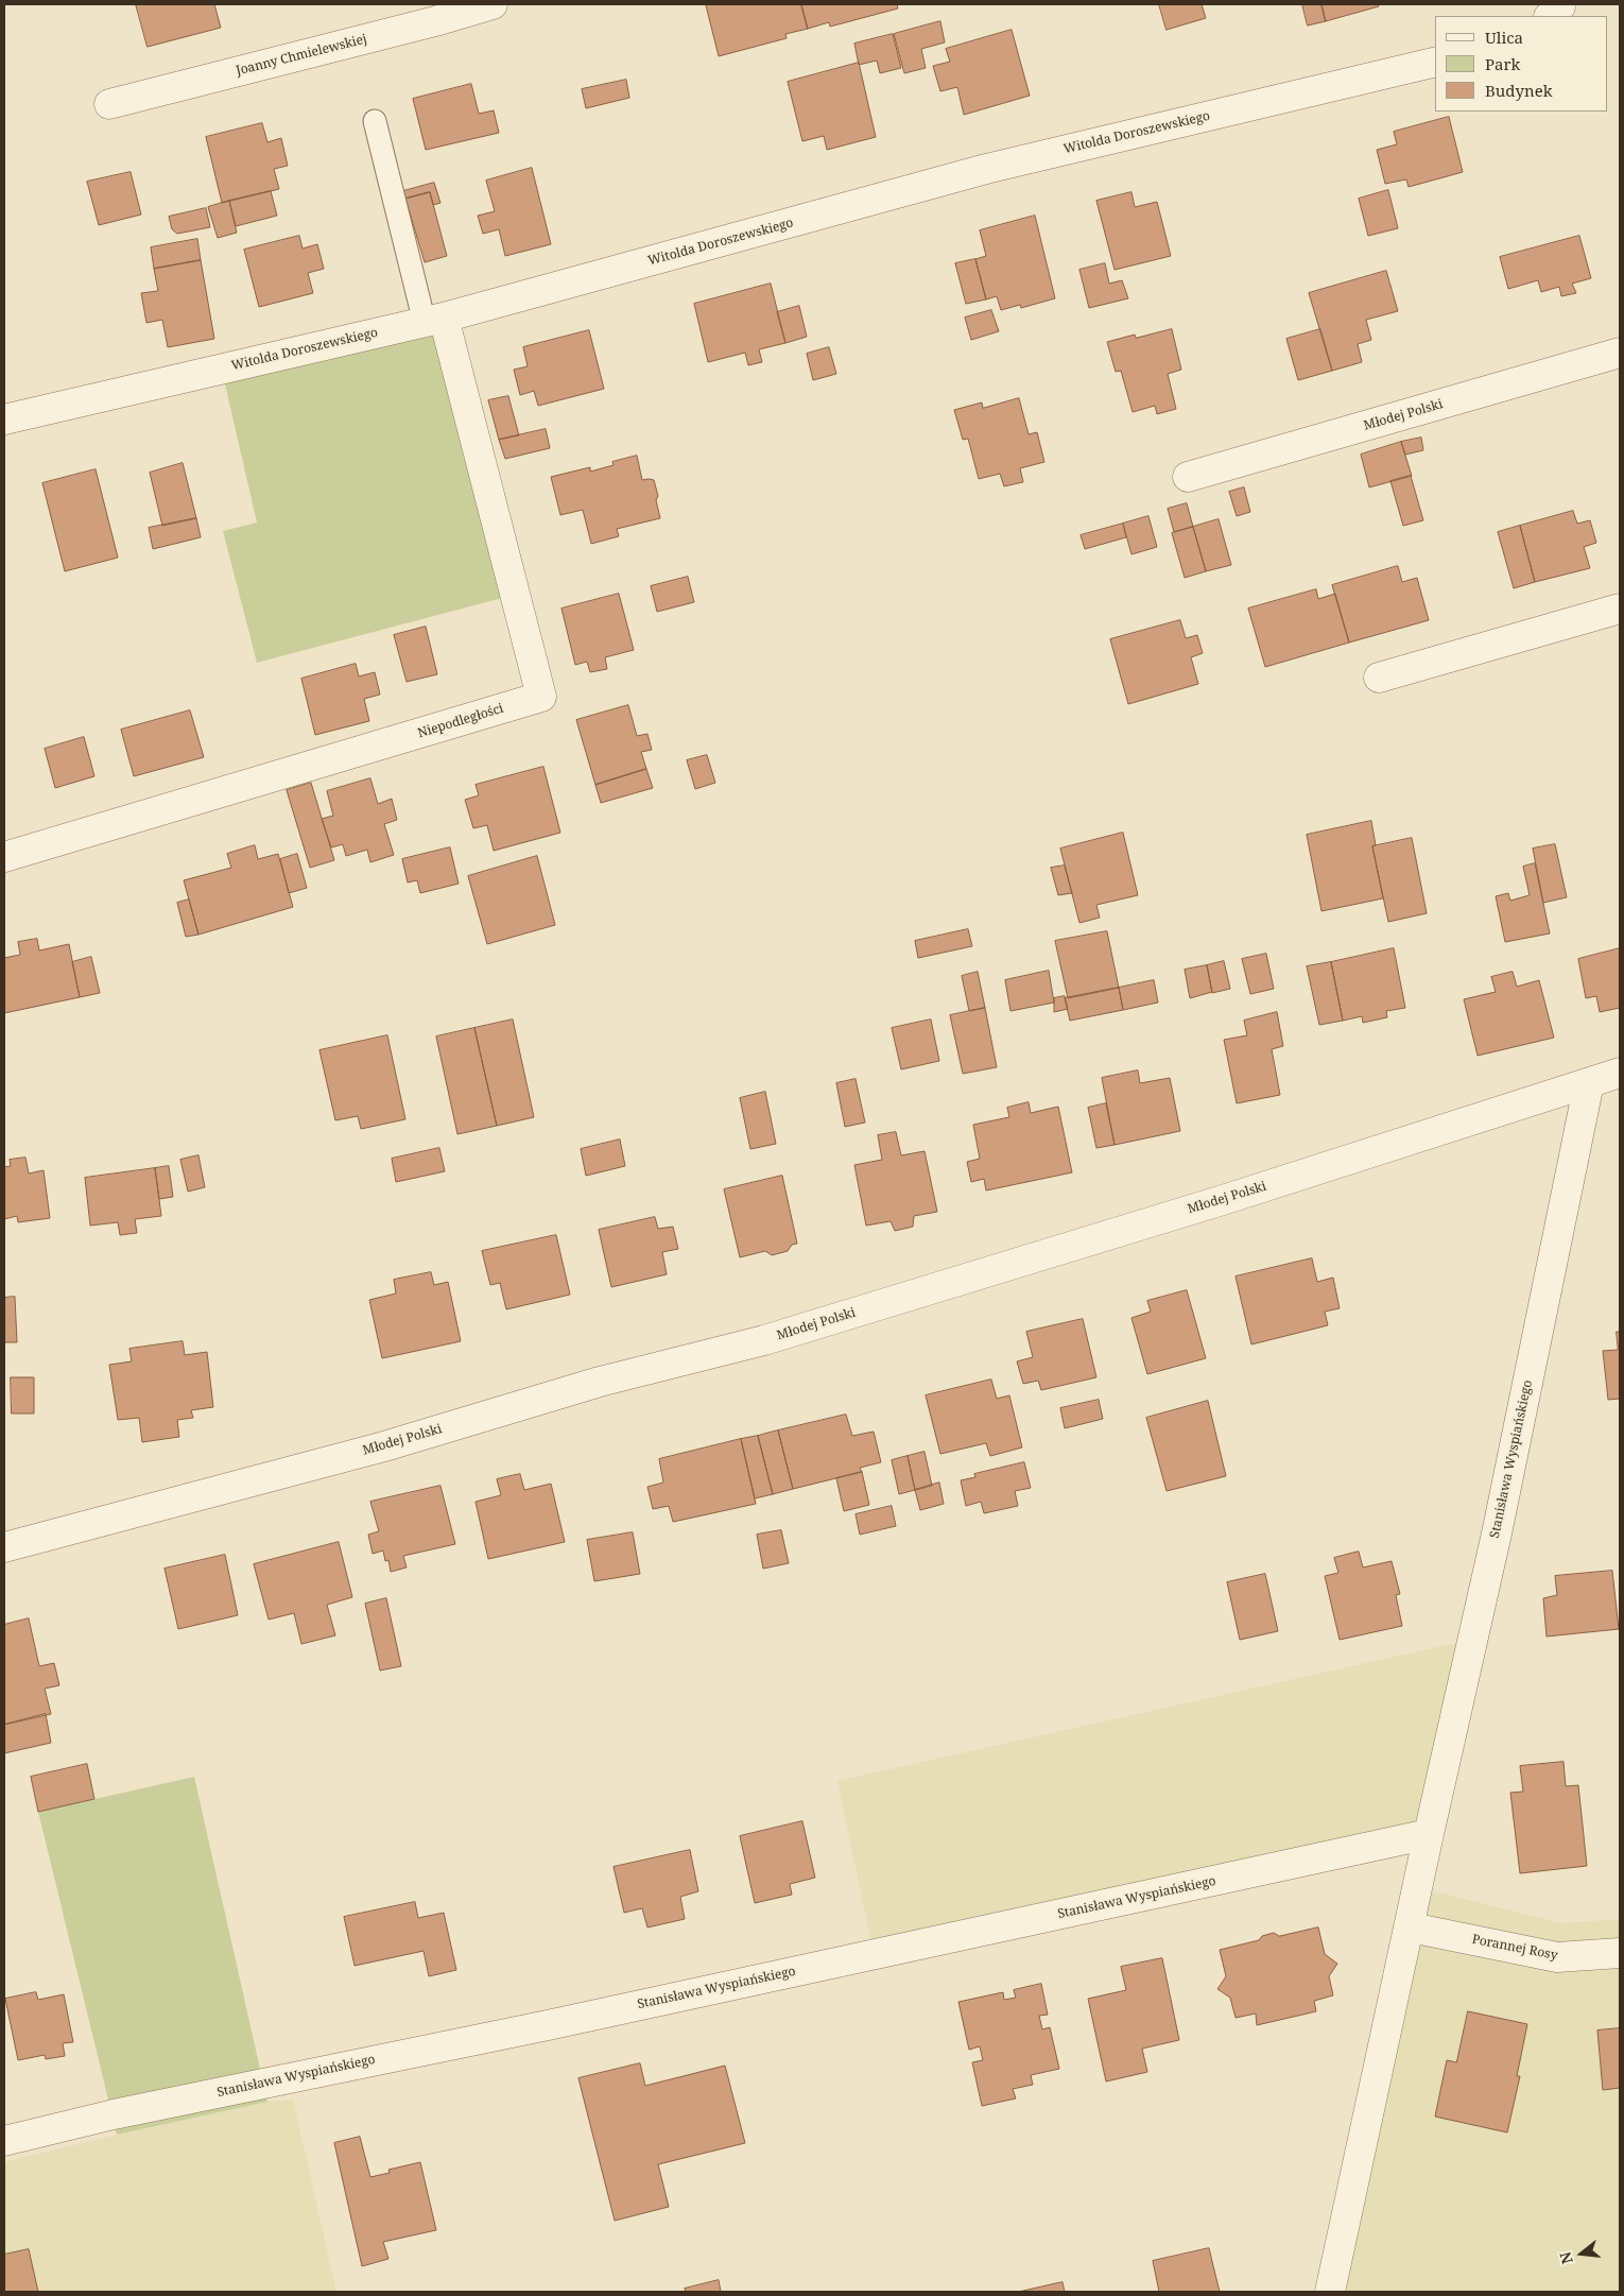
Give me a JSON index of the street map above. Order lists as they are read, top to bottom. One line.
{"streets":{"street":["Joanny Chmielewskiej","Witolda Doroszewskiego","Młodej Polski","Niepodległości","Stanisława Wyspiańskiego","Porannej Rosy"]},"crossings":[["Witolda Doroszewskiego","Niepodległości"],["Młodej Polski","Stanisława Wyspiańskiego"],["Stanisława Wyspiańskiego","Porannej Rosy"]],"legend":["Ulica","Park","Budynek"],"north":"left"}
